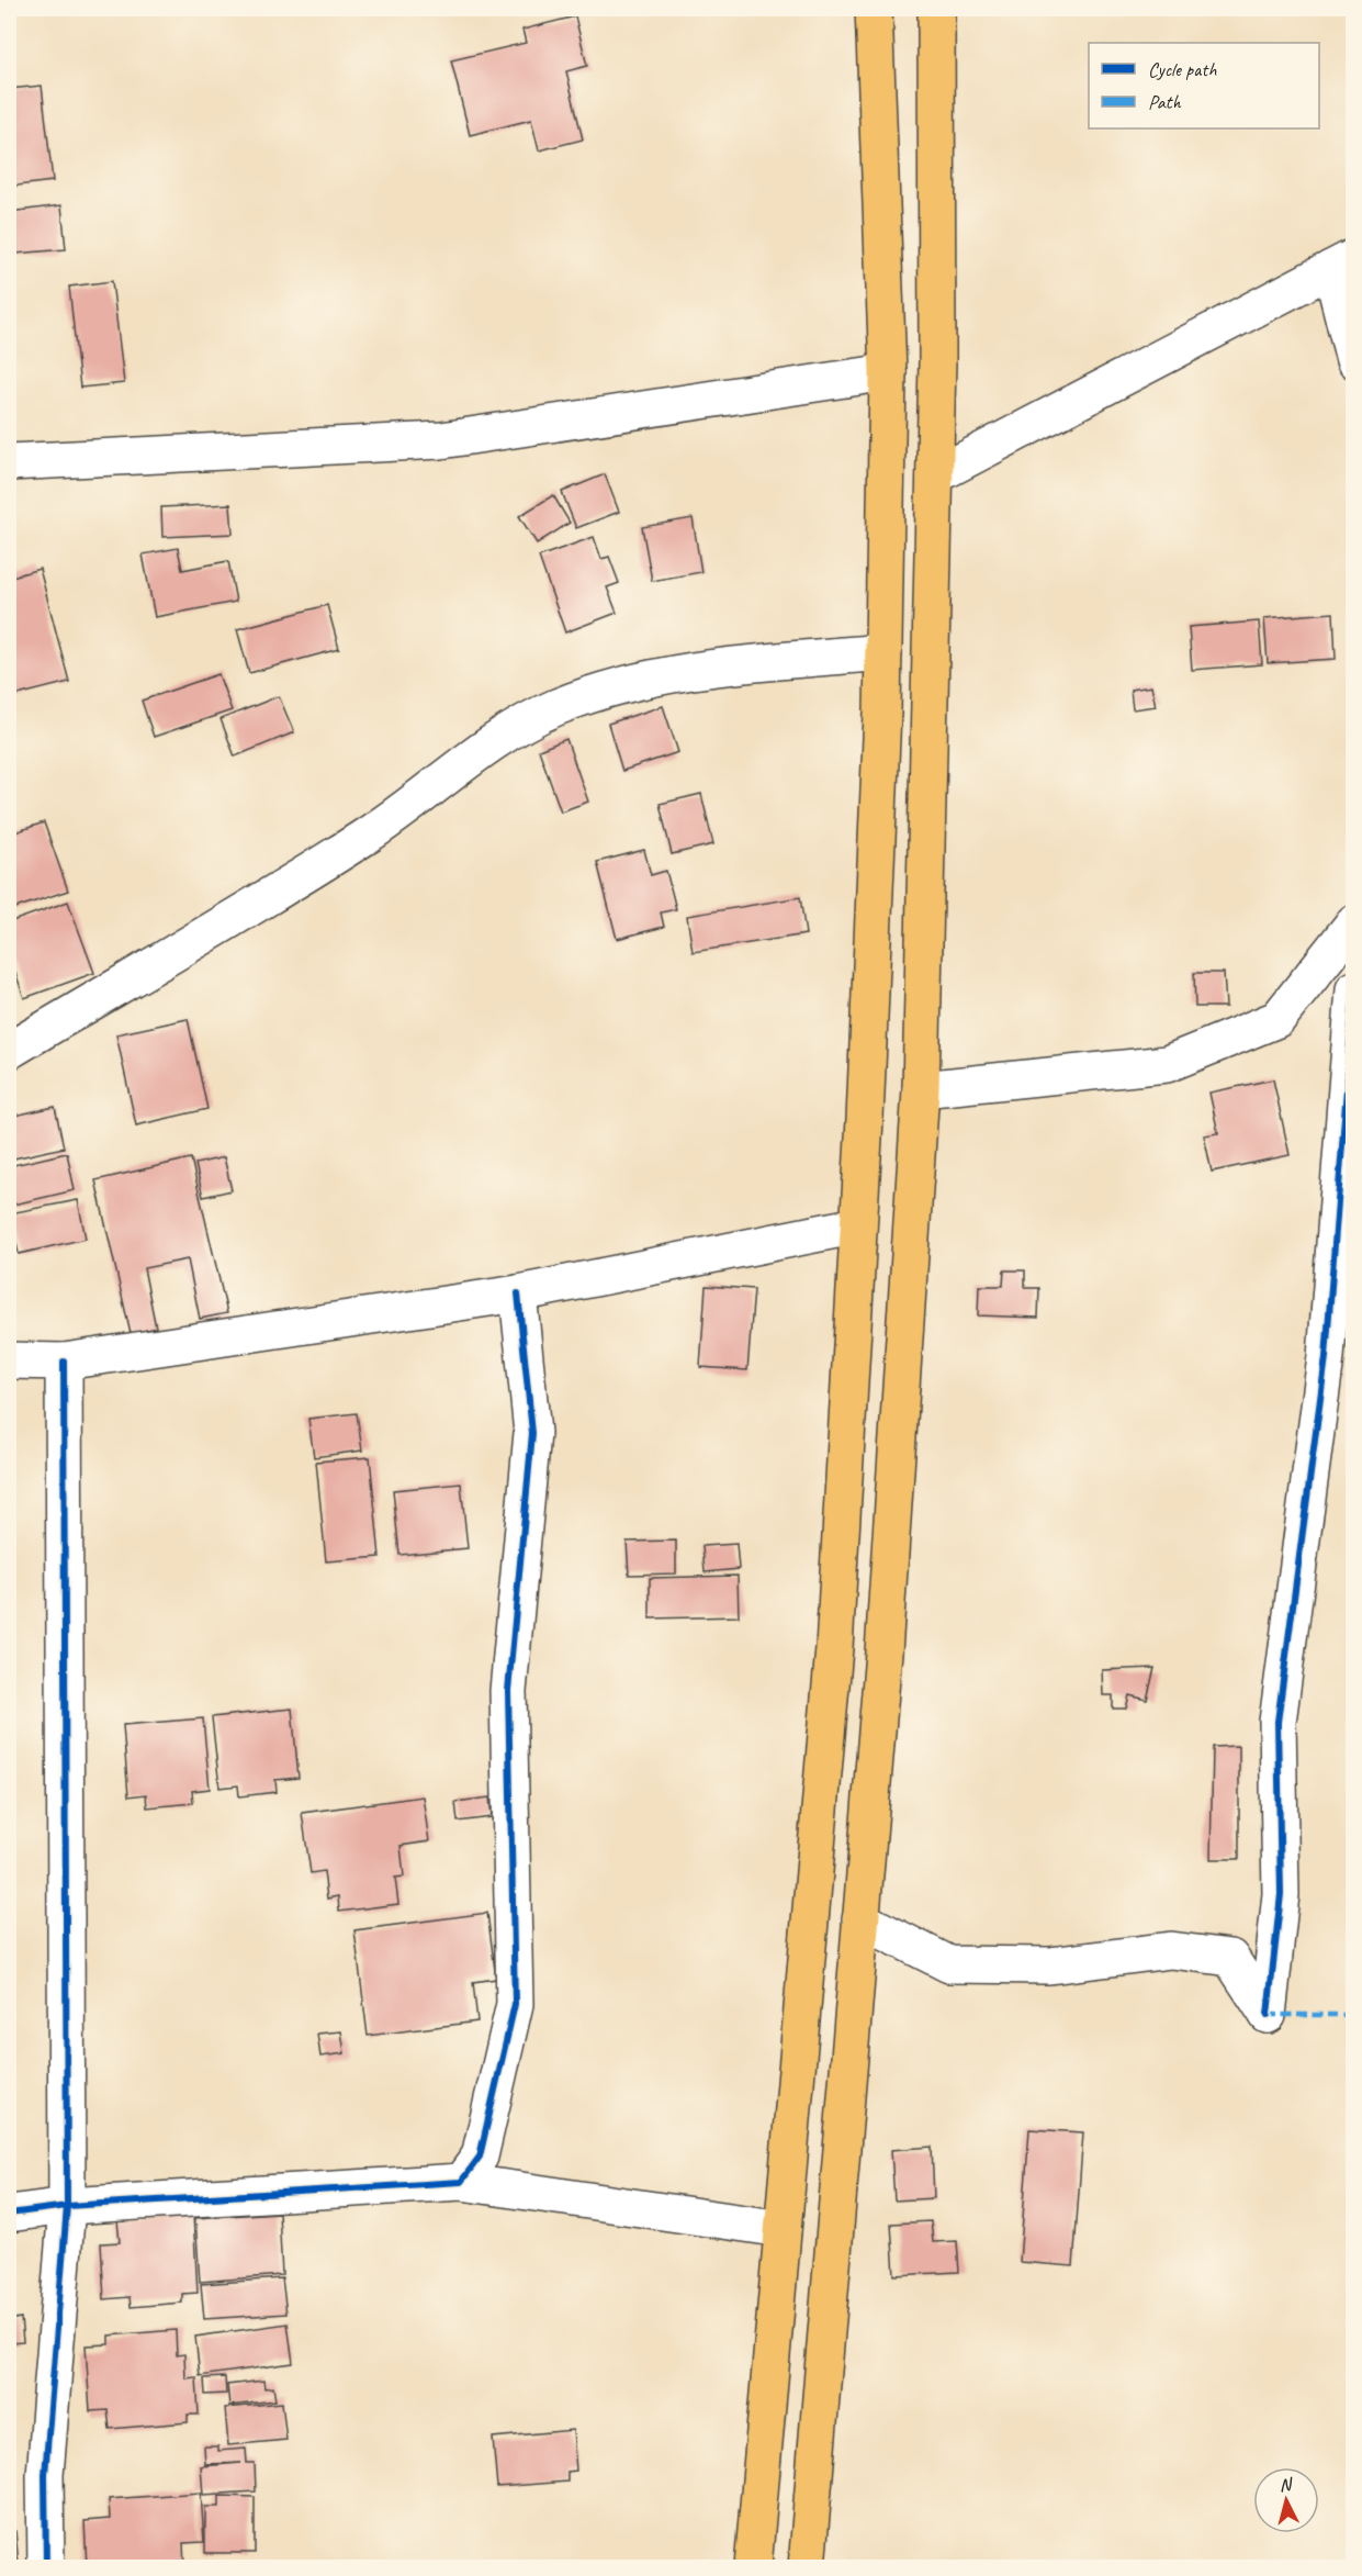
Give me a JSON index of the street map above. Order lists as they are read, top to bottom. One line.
{"legend":["Cycle path","Path"],"north":"top"}
